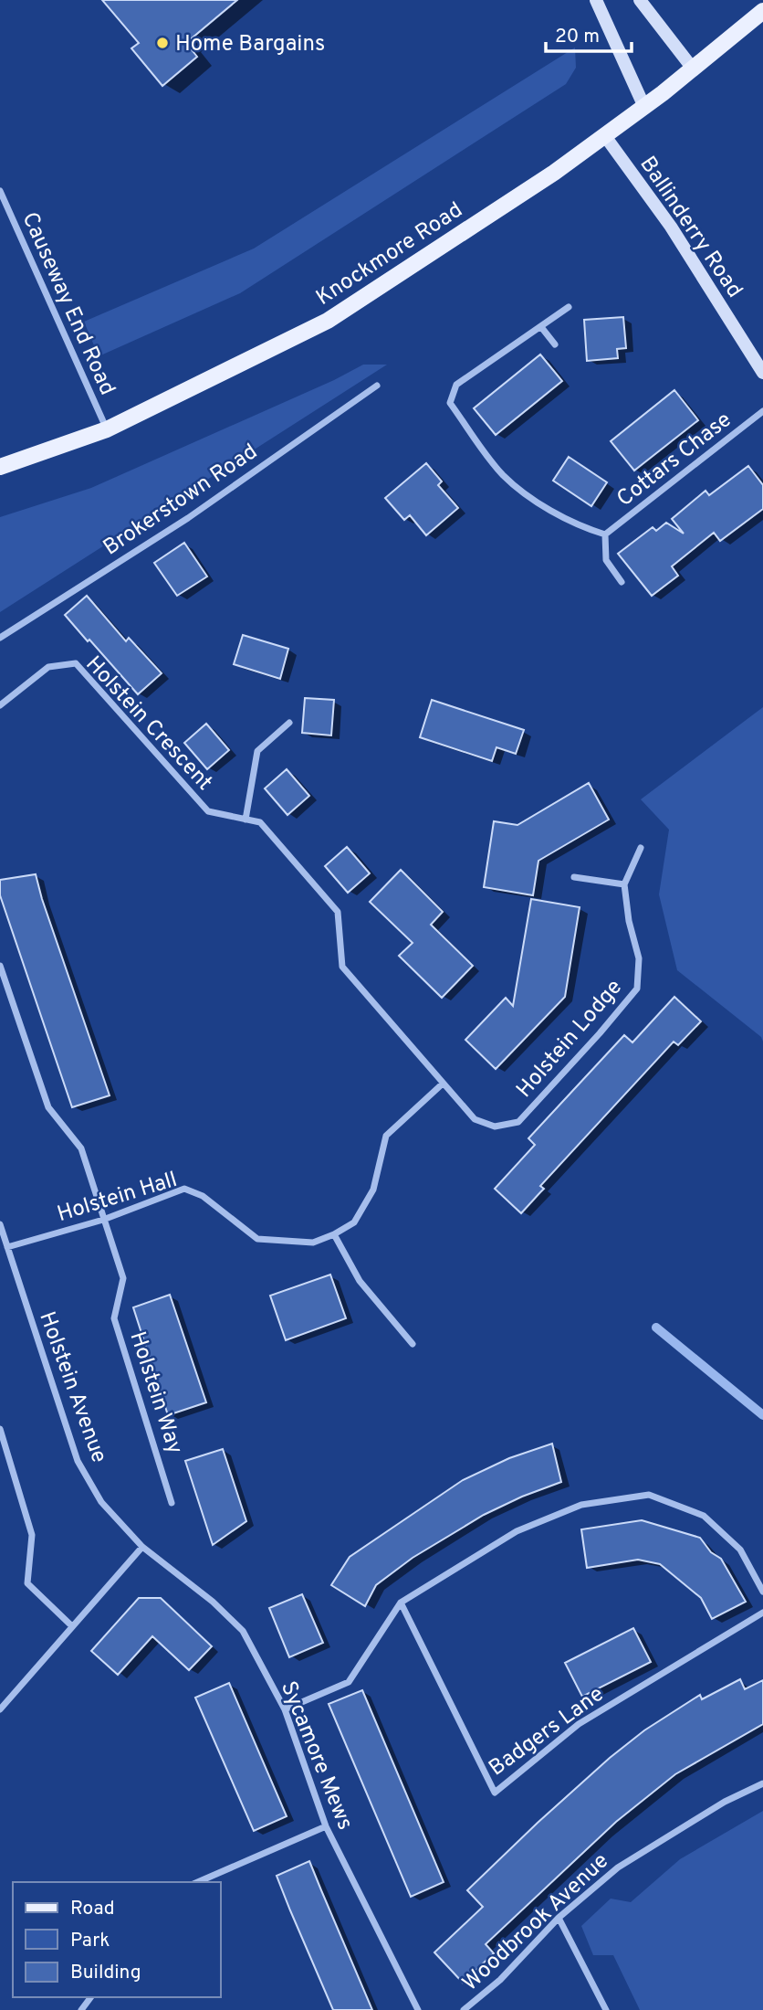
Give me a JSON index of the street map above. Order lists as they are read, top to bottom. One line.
{"streets":{"main road":["Ballinderry Road","Knockmore Road"],"street":["Causeway End Road","Cottars Chase","Brokerstown Road","Holstein Crescent","Holstein Lodge","Holstein Hall","Holstein Avenue","Holstein Way","Badgers Lane","Sycamore Mews","Woodbrook Avenue"]},"crossings":[["Ballinderry Road","Knockmore Road"],["Knockmore Road","Causeway End Road"],["Holstein Crescent","Holstein Lodge"],["Holstein Crescent","Holstein Hall"],["Holstein Lodge","Holstein Hall"],["Holstein Hall","Holstein Avenue"],["Holstein Hall","Holstein Way"],["Holstein Avenue","Sycamore Mews"]],"places":["Home Bargains"],"legend":["Road","Park","Building"],"scale_bar":"20 m"}
